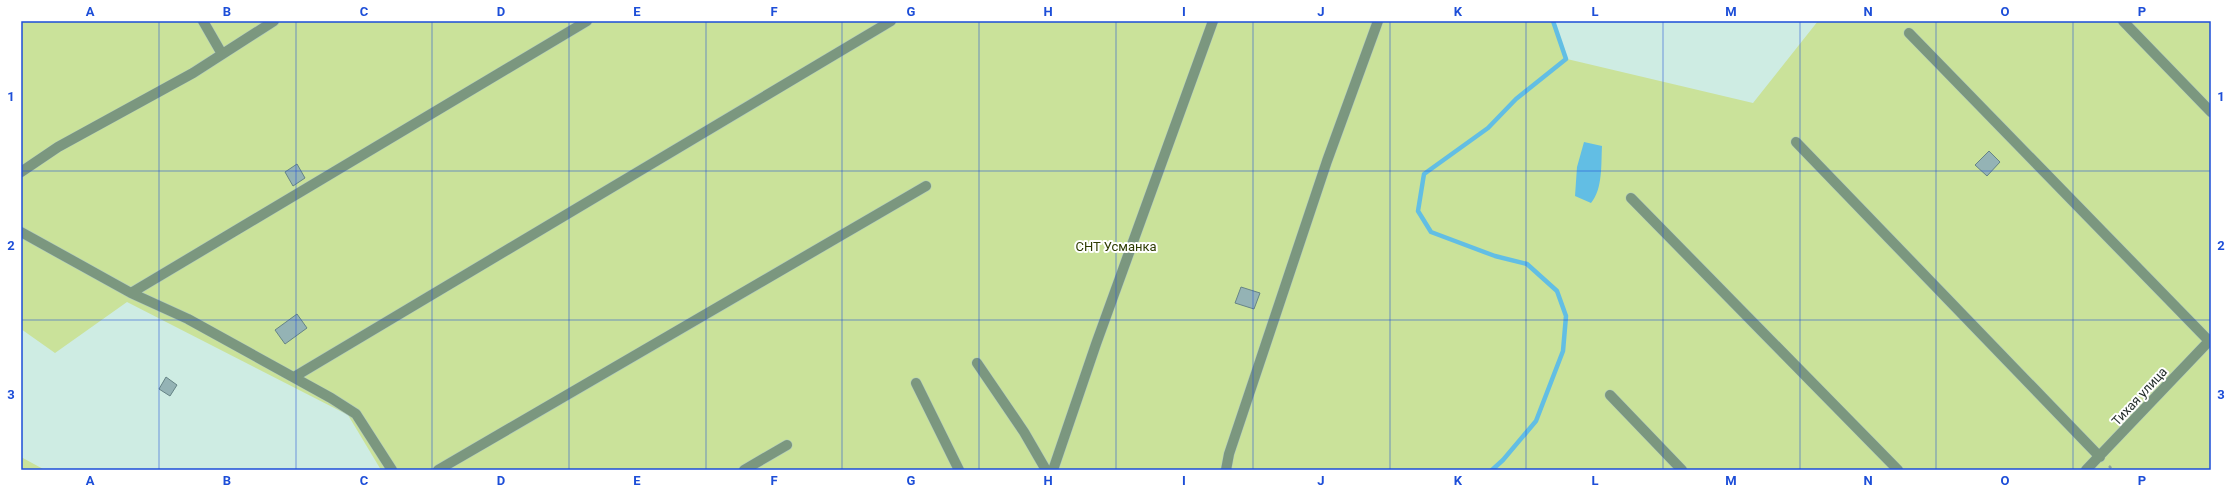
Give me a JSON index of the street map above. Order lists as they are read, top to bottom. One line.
{"streets":{"street":["Тихая улица"]},"parks":["СНТ Усманка"],"grid":{"columns":["A","B","C","D","E","F","G","H","I","J","K","L","M","N","O","P"],"rows":["1","2","3"]}}
